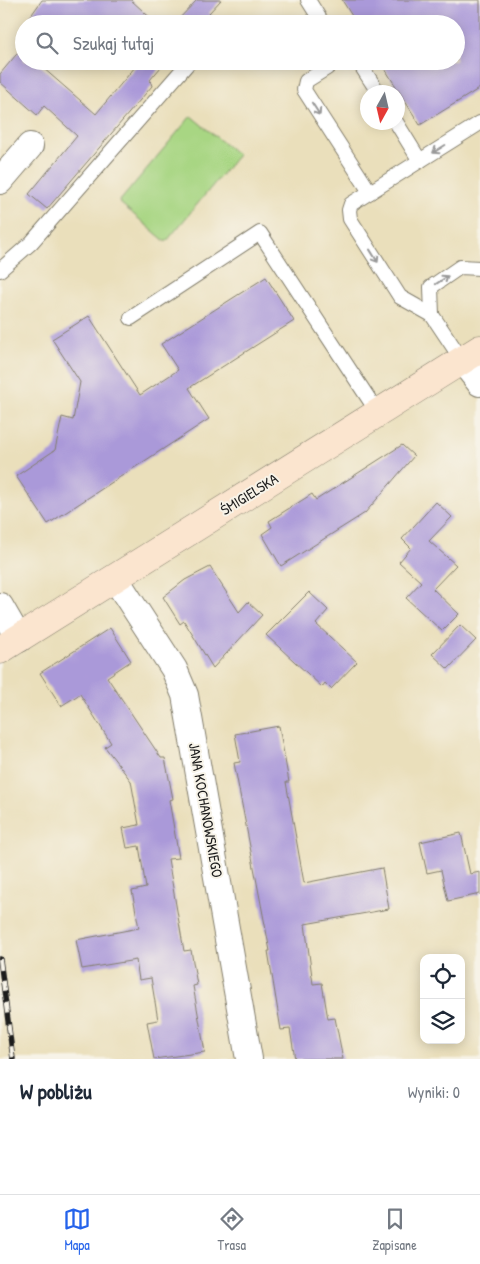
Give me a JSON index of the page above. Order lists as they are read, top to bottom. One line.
{"streets":{"street":["ŚMIGIELSKA","JANA KOCHANOWSKIEGO"]},"crossings":[["ŚMIGIELSKA","JANA KOCHANOWSKIEGO"]],"north":"bottom","page":{"search":"Szukaj tutaj","heading":["W pobliżu","Wyniki: 0"],"nav":["Mapa","Trasa","Zapisane"]}}
